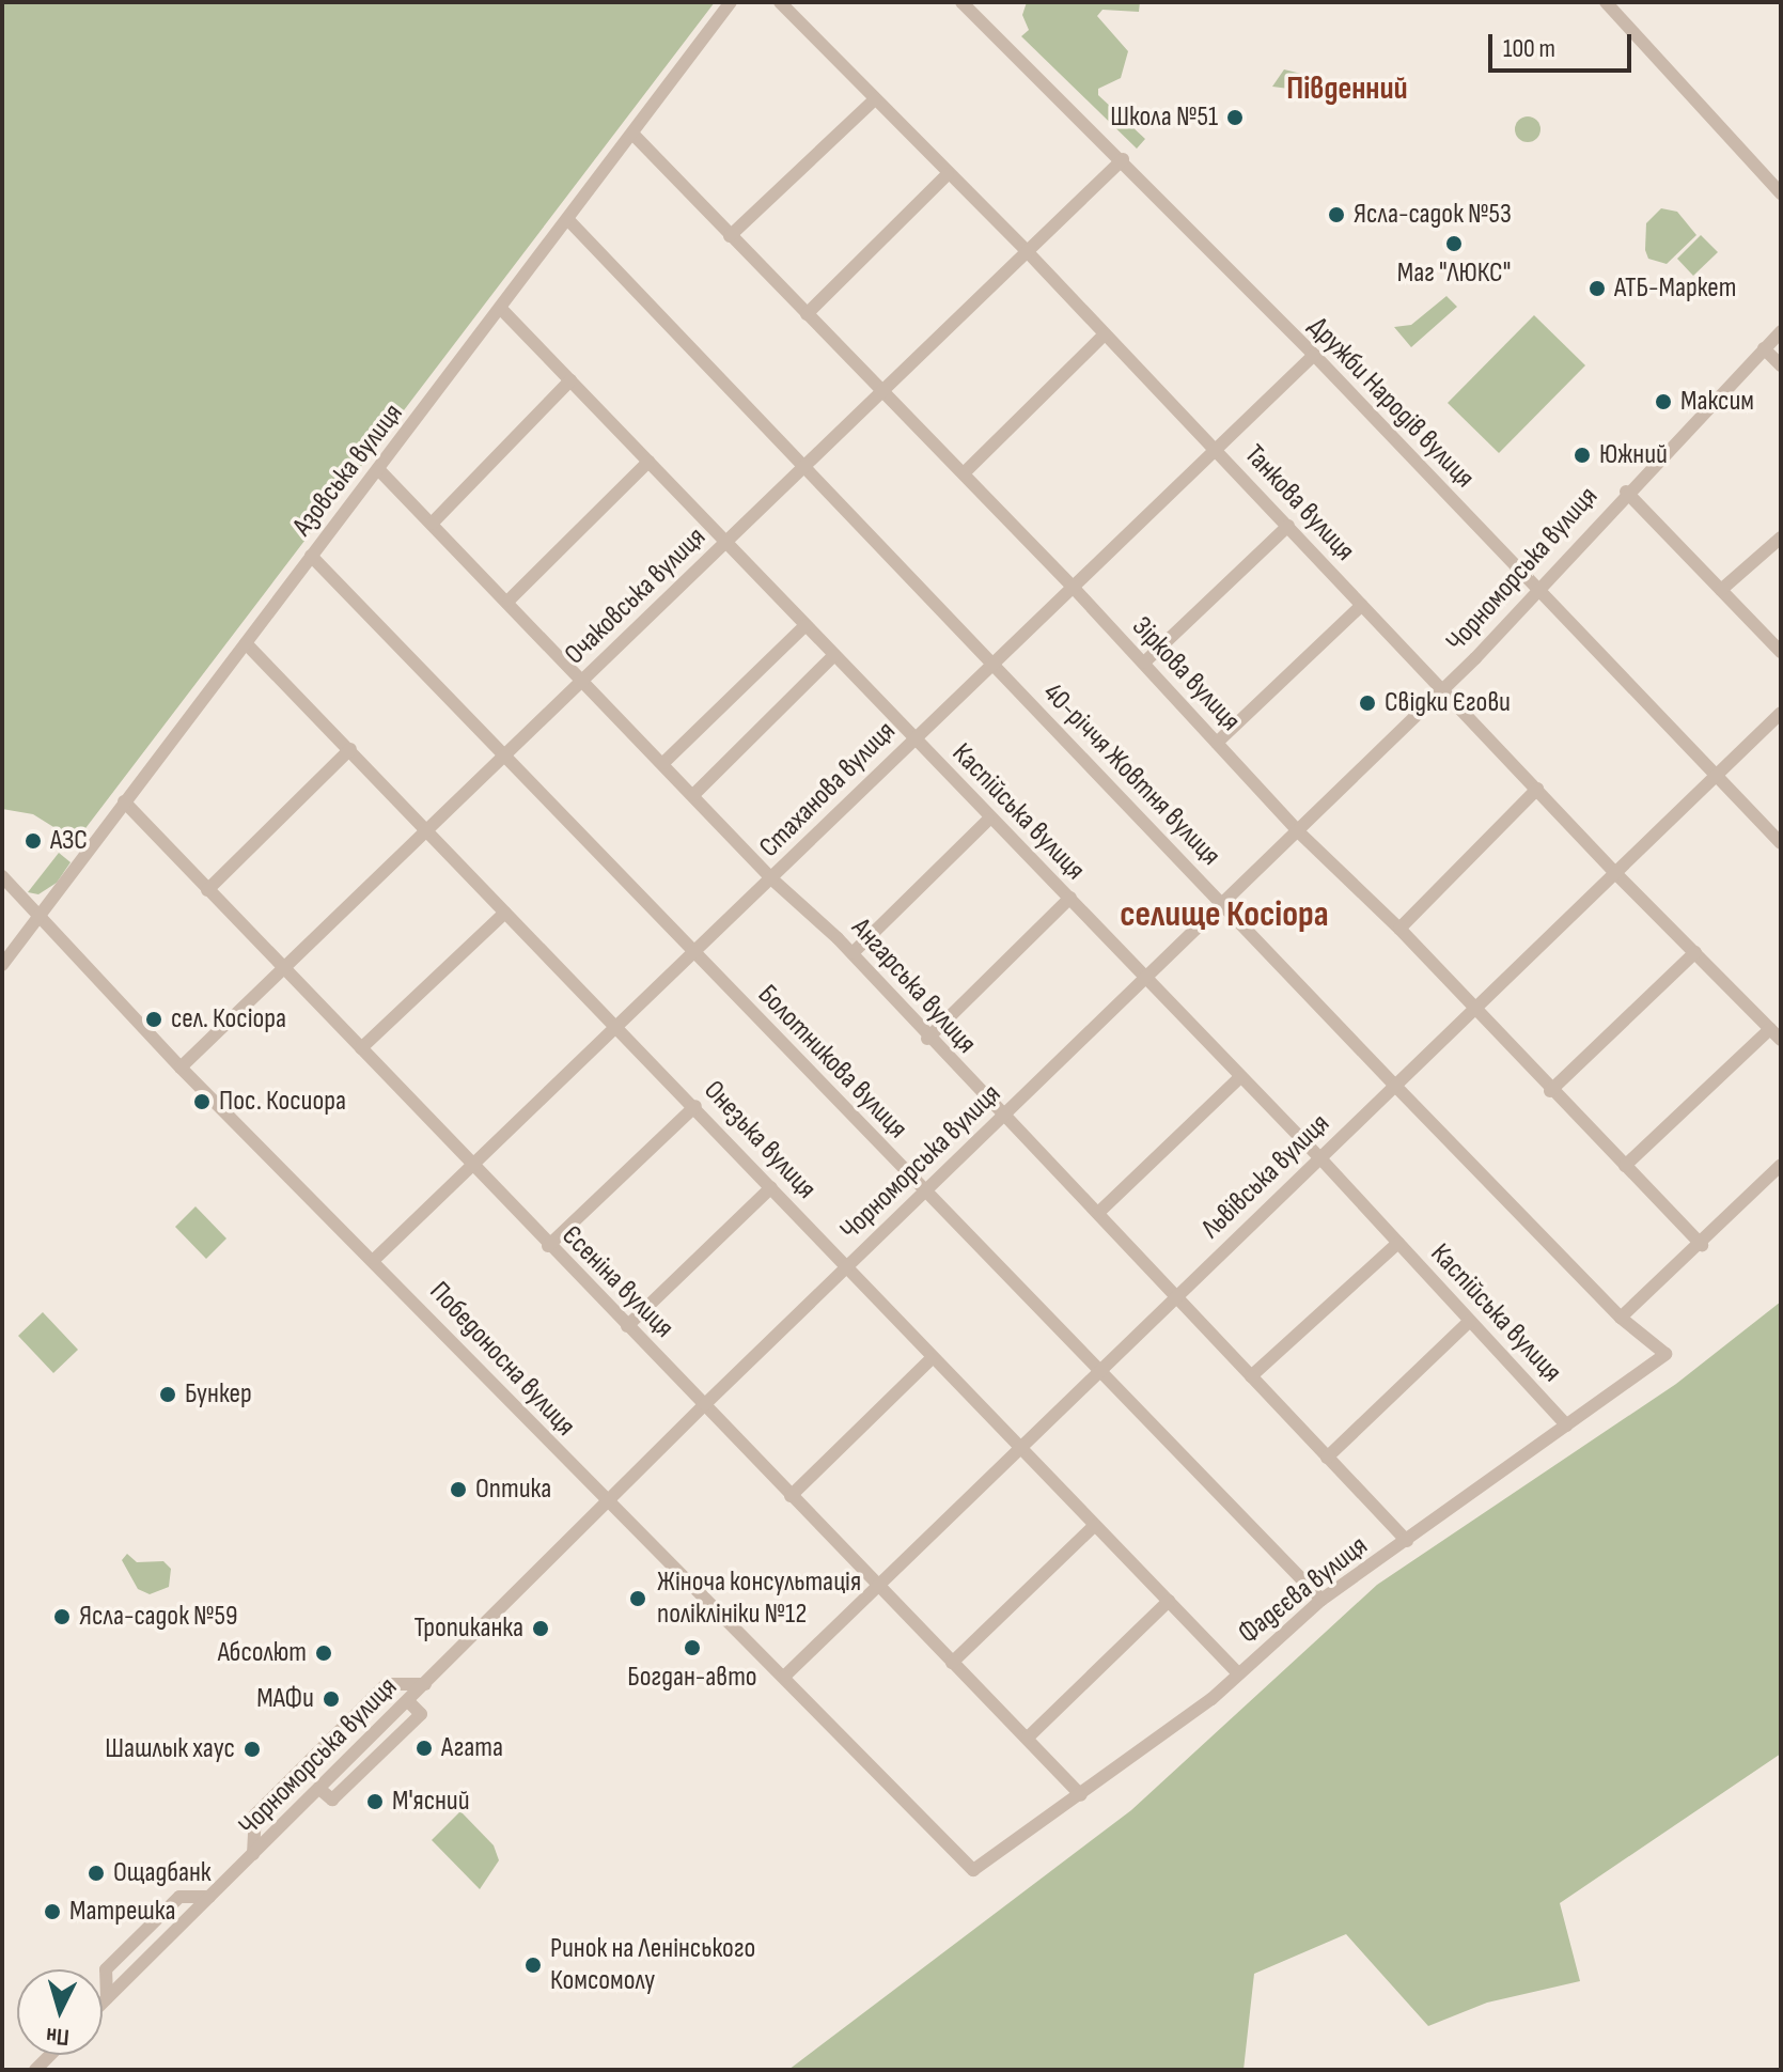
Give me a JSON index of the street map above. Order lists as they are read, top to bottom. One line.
{"streets":{"street":["Дружби Народів вулиця","Азовська вулиця","Танкова вулиця","Чорноморська вулиця","Очаковська вулиця","Зіркова вулиця","40-річчя Жовтня вулиця","Стаханова вулиця","Каспійська вулиця","Ангарська вулиця","Болотникова вулиця","Онезька вулиця","Львівська вулиця","Єсеніна вулиця","Победоносна вулиця","Фадєєва вулиця"]},"crossings":[["Дружби Народів вулиця","Чорноморська вулиця"],["Дружби Народів вулиця","Очаковська вулиця"],["Дружби Народів вулиця","Стаханова вулиця"],["Дружби Народів вулиця","Львівська вулиця"],["Азовська вулиця","Зіркова вулиця"],["Азовська вулиця","40-річчя Жовтня вулиця"],["Азовська вулиця","Каспійська вулиця"],["Азовська вулиця","Ангарська вулиця"],["Азовська вулиця","Болотникова вулиця"],["Азовська вулиця","Онезька вулиця"],["Азовська вулиця","Єсеніна вулиця"],["Азовська вулиця","Победоносна вулиця"],["Танкова вулиця","Чорноморська вулиця"],["Танкова вулиця","Очаковська вулиця"],["Танкова вулиця","Стаханова вулиця"],["Танкова вулиця","Львівська вулиця"],["Чорноморська вулиця","Зіркова вулиця"],["Чорноморська вулиця","40-річчя Жовтня вулиця"],["Чорноморська вулиця","Каспійська вулиця"],["Чорноморська вулиця","Ангарська вулиця"],["Чорноморська вулиця","Болотникова вулиця"],["Чорноморська вулиця","Онезька вулиця"],["Чорноморська вулиця","Єсеніна вулиця"],["Чорноморська вулиця","Победоносна вулиця"],["Очаковська вулиця","Зіркова вулиця"],["Очаковська вулиця","40-річчя Жовтня вулиця"],["Очаковська вулиця","Каспійська вулиця"],["Очаковська вулиця","Ангарська вулиця"],["Очаковська вулиця","Болотникова вулиця"],["Очаковська вулиця","Онезька вулиця"],["Очаковська вулиця","Єсеніна вулиця"],["Очаковська вулиця","Победоносна вулиця"],["Зіркова вулиця","Стаханова вулиця"],["Зіркова вулиця","Львівська вулиця"],["40-річчя Жовтня вулиця","Стаханова вулиця"],["40-річчя Жовтня вулиця","Львівська вулиця"],["40-річчя Жовтня вулиця","Фадєєва вулиця"],["Стаханова вулиця","Каспійська вулиця"],["Стаханова вулиця","Ангарська вулиця"],["Стаханова вулиця","Болотникова вулиця"],["Стаханова вулиця","Онезька вулиця"],["Стаханова вулиця","Єсеніна вулиця"],["Стаханова вулиця","Победоносна вулиця"],["Каспійська вулиця","Львівська вулиця"],["Каспійська вулиця","Фадєєва вулиця"],["Ангарська вулиця","Львівська вулиця"],["Ангарська вулиця","Фадєєва вулиця"],["Болотникова вулиця","Львівська вулиця"],["Болотникова вулиця","Фадєєва вулиця"],["Онезька вулиця","Львівська вулиця"],["Онезька вулиця","Фадєєва вулиця"],["Львівська вулиця","Єсеніна вулиця"],["Львівська вулиця","Победоносна вулиця"],["Єсеніна вулиця","Фадєєва вулиця"],["Победоносна вулиця","Фадєєва вулиця"]],"districts":["Південний","селище Косіора"],"places":["Школа №51","Ясла-садок №53","Маг \"ЛЮКС\"","АТБ-Маркет","Максим","Южний","Свідки Єгови","АЗС","сел. Косіора","Пос. Косиора","Бункер","Оптика","Жіноча консультація поліклініки №12","Ясла-садок №59","Тропиканка","Богдан-авто","Абсолют","МАФи","Агата","Шашлык хаус","М'ясний","Ощадбанк","Матрешка","Ринок на Ленінського Комсомолу"],"scale_bar":"100 m","north":"bottom"}
